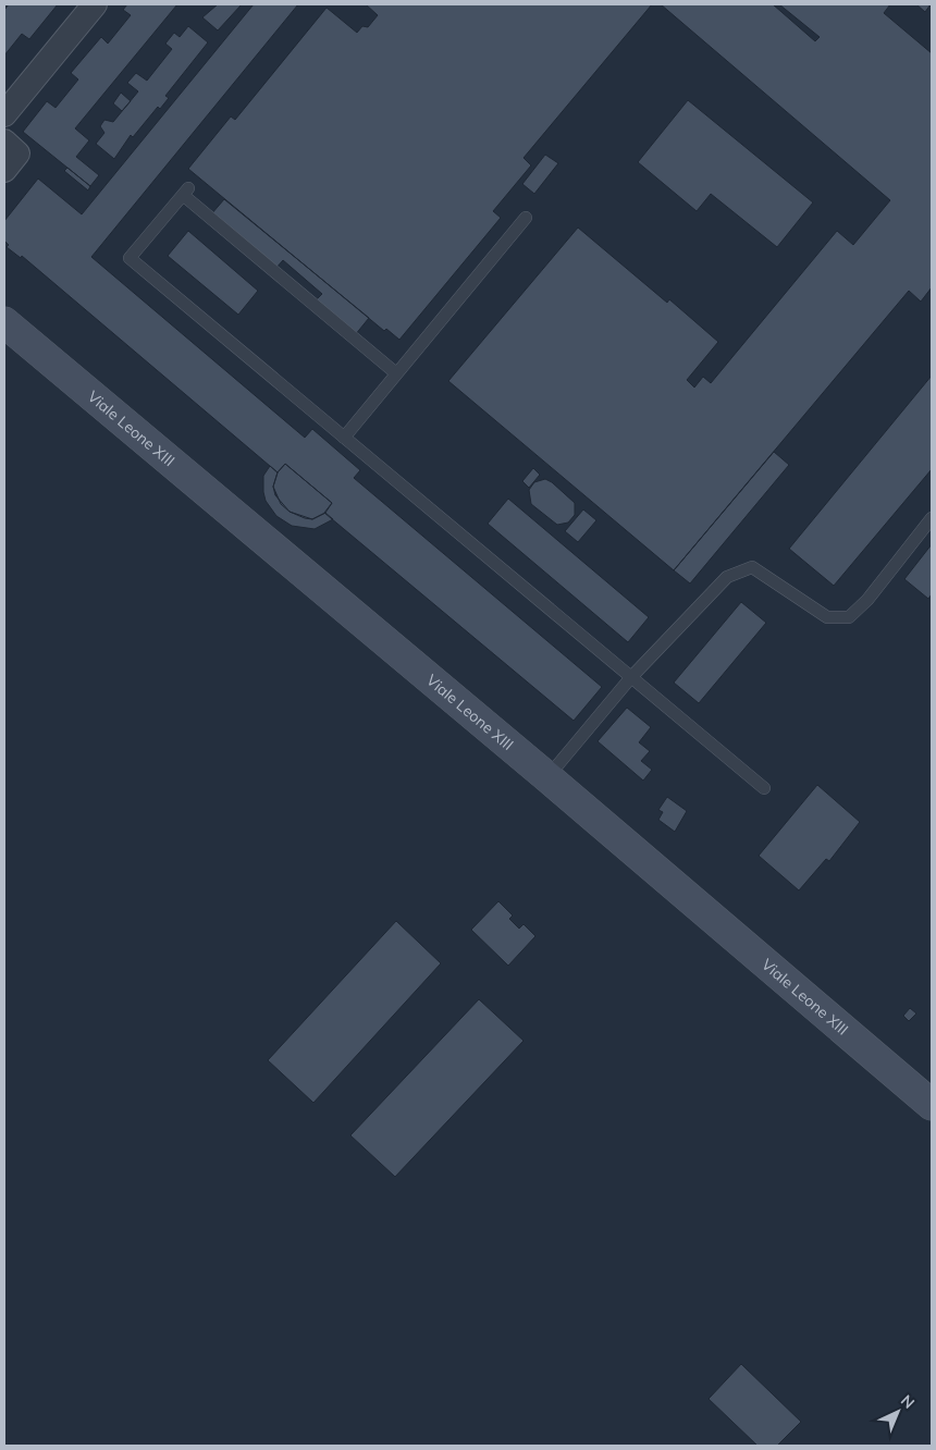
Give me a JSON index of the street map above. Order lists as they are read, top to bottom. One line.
{"streets":{"street":["Viale Leone XIII"]},"north":"top right"}
